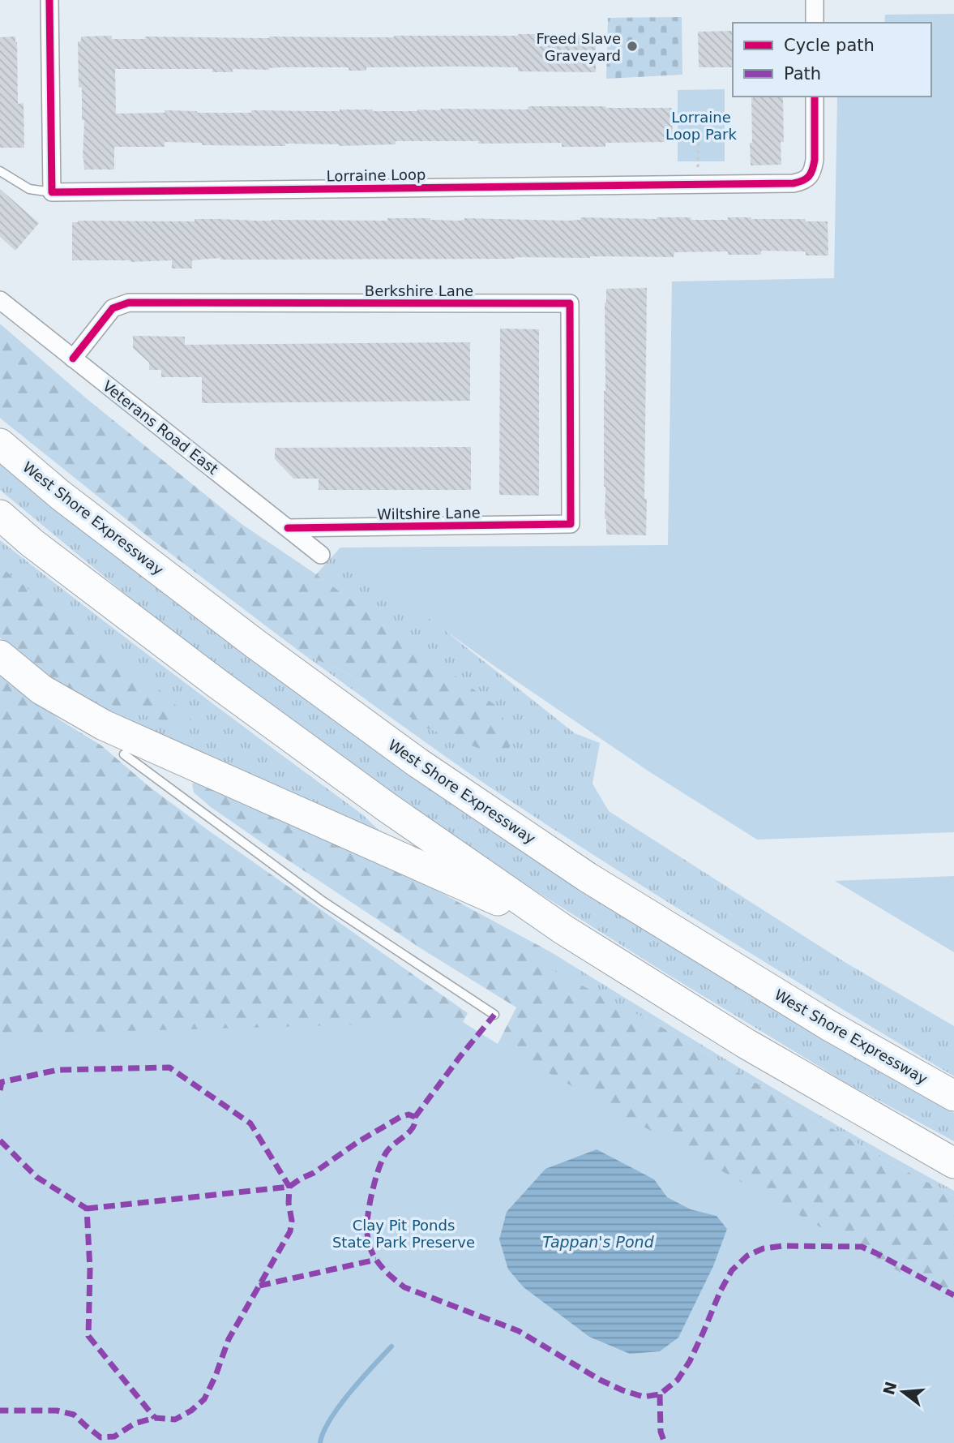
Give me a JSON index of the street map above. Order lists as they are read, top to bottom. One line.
{"streets":{"highway":["West Shore Expressway"],"street":["Lorraine Loop","Berkshire Lane","Veterans Road East","Wiltshire Lane"]},"crossings":[["Berkshire Lane","Veterans Road East"],["Berkshire Lane","Wiltshire Lane"],["Veterans Road East","Wiltshire Lane"]],"water":["Tappan's Pond"],"parks":["Lorraine Loop Park","Clay Pit Ponds State Park Preserve"],"places":["Freed Slave Graveyard"],"legend":["Cycle path","Path"],"north":"left"}
